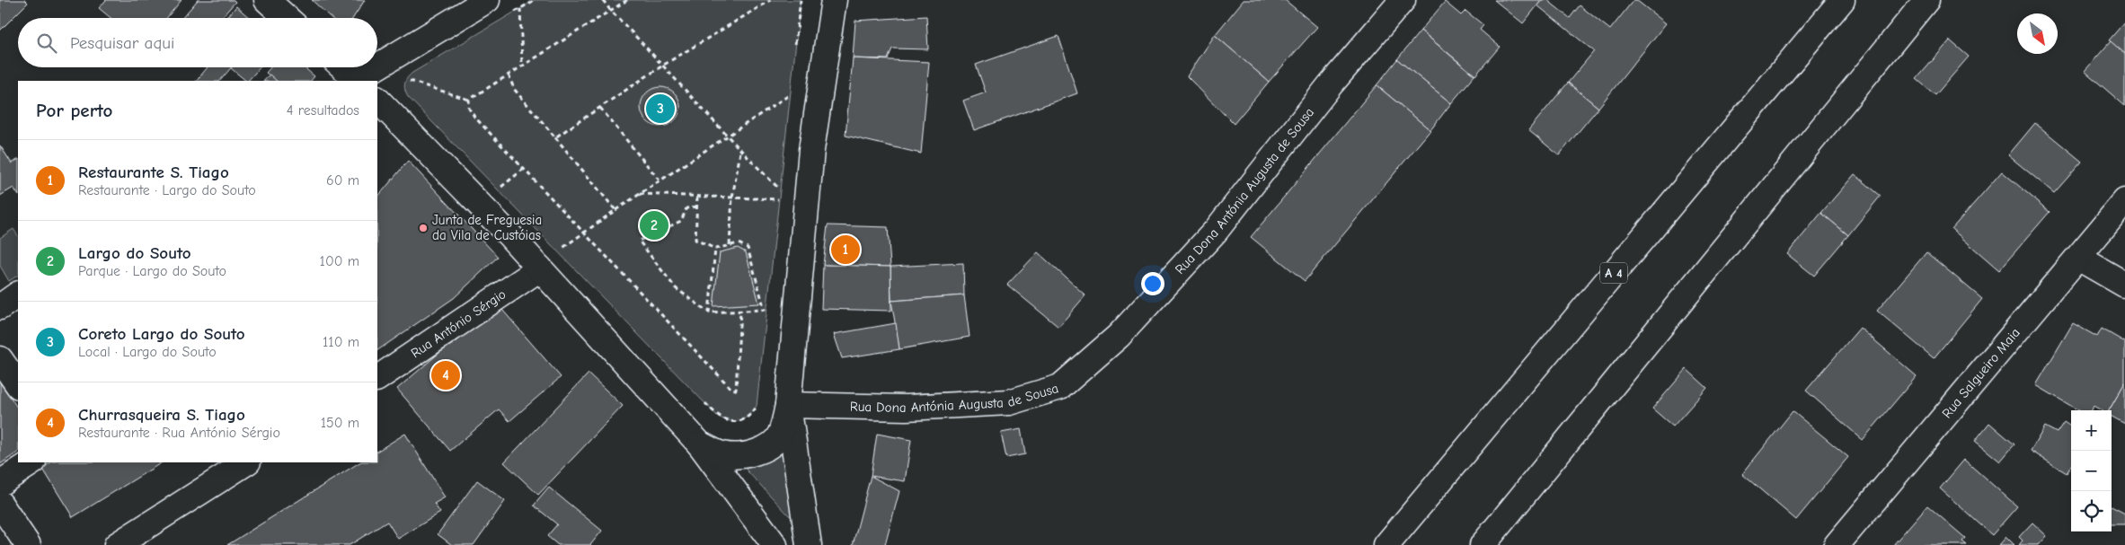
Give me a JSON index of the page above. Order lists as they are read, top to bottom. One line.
{"streets":{"main road":["Rua Dona Antónia Augusta de Sousa","A 4","Rua António Sérgio","Rua Salgueiro Maia"]},"places":["Junta de Freguesia da Vila de Custóias"],"north":"bottom right","page":{"search":"Pesquisar aqui","heading":["Por perto","4 resultados"],"pins":["3","2","1","4"],"list":[{"mark":"1","name":"Restaurante S. Tiago","note":"Restaurante · Largo do Souto","value":"60 m"},{"mark":"2","name":"Largo do Souto","note":"Parque · Largo do Souto","value":"100 m"},{"mark":"3","name":"Coreto Largo do Souto","note":"Local · Largo do Souto","value":"110 m"},{"mark":"4","name":"Churrasqueira S. Tiago","note":"Restaurante · Rua António Sérgio","value":"150 m"}],"map_buttons":["+","−"]}}
